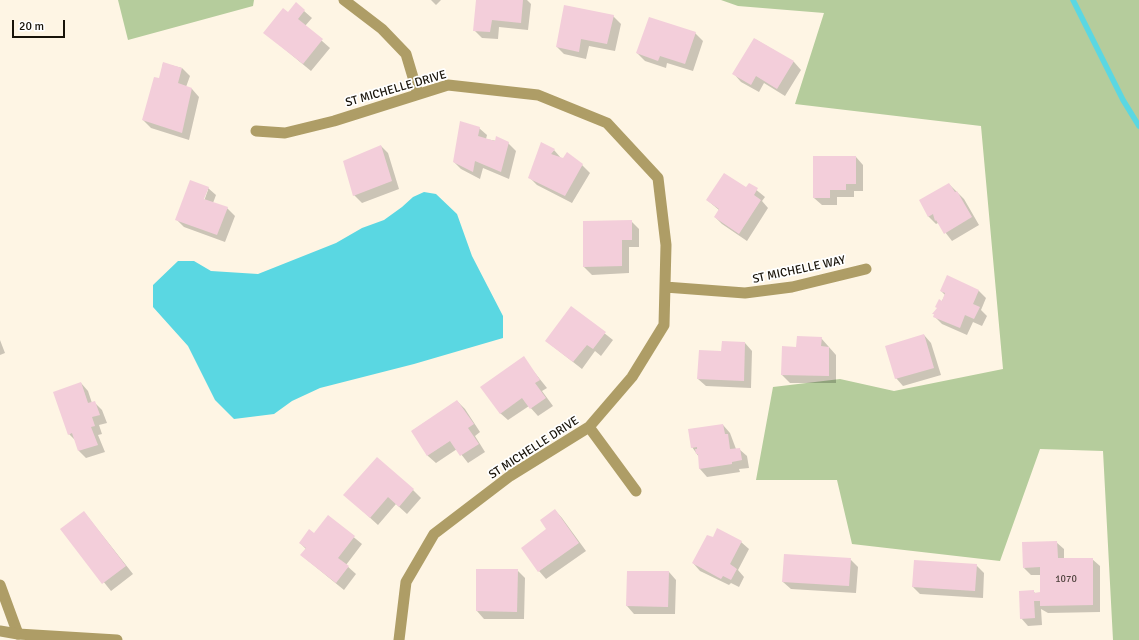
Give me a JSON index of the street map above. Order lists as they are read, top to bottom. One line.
{"streets":{"street":["ST MICHELLE DRIVE","ST MICHELLE WAY"]},"crossings":[["ST MICHELLE DRIVE","ST MICHELLE WAY"]],"house_numbers":["1070"],"scale_bar":"20 m"}
